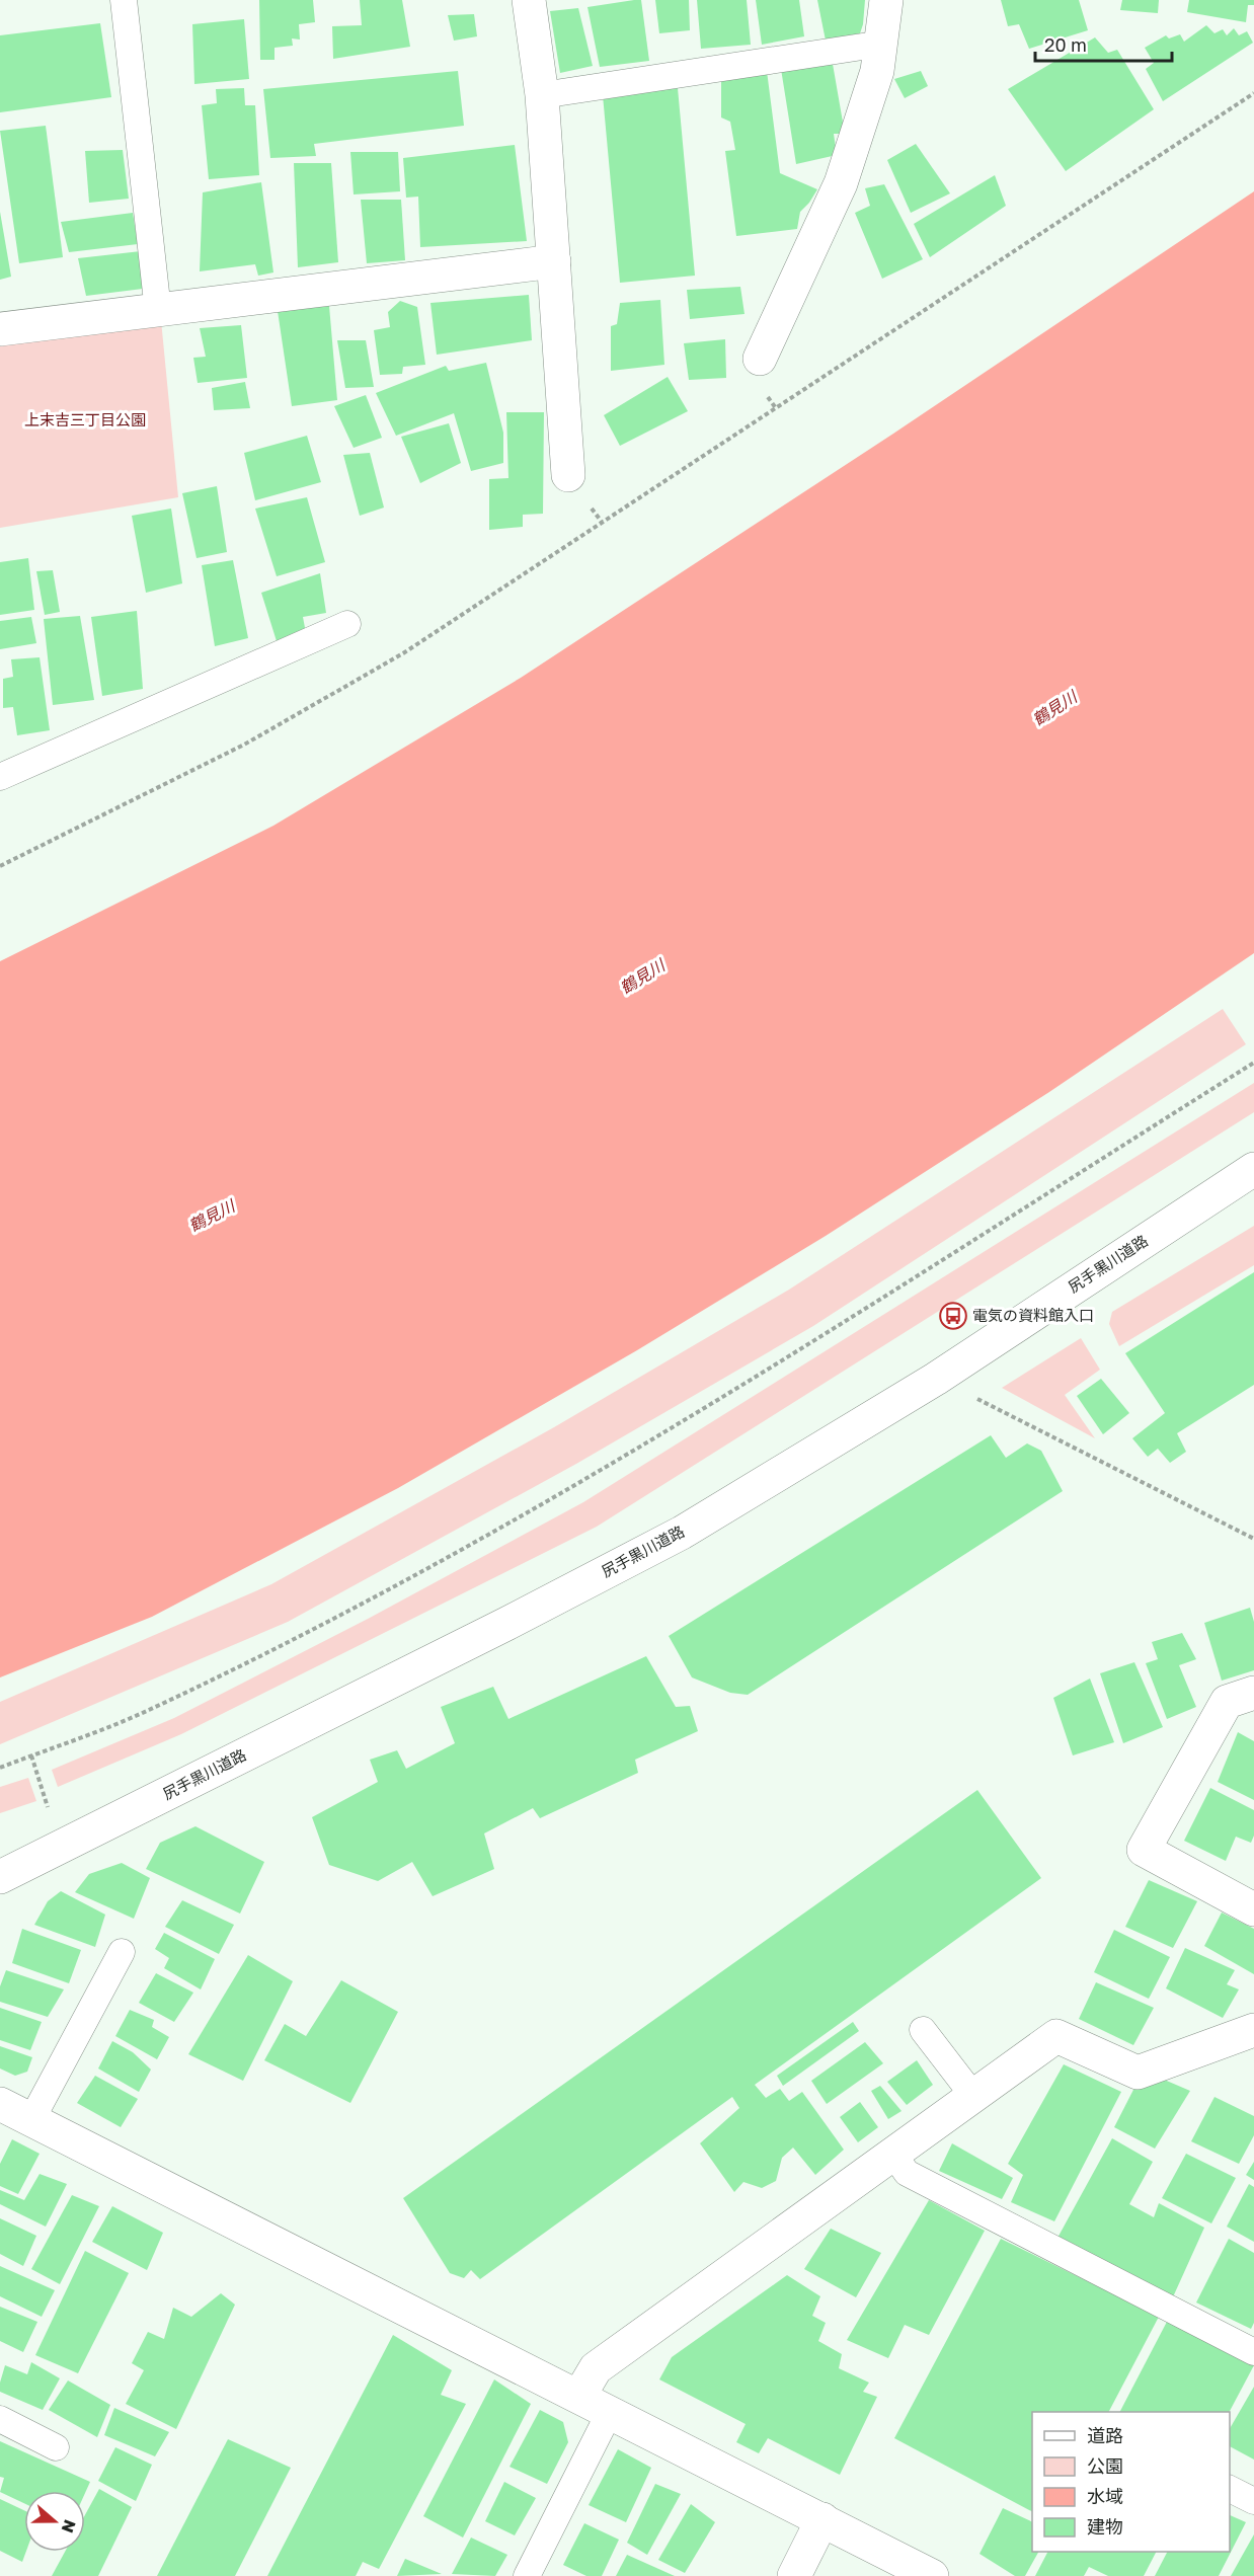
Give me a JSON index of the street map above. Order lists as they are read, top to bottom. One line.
{"streets":{"street":["尻手黒川道路"]},"water":["鶴見川"],"parks":["上末吉三丁目公園"],"places":{"bus stop":["電気の資料館入口"]},"legend":["道路","公園","水域","建物"],"scale_bar":"20 m","north":"right"}
